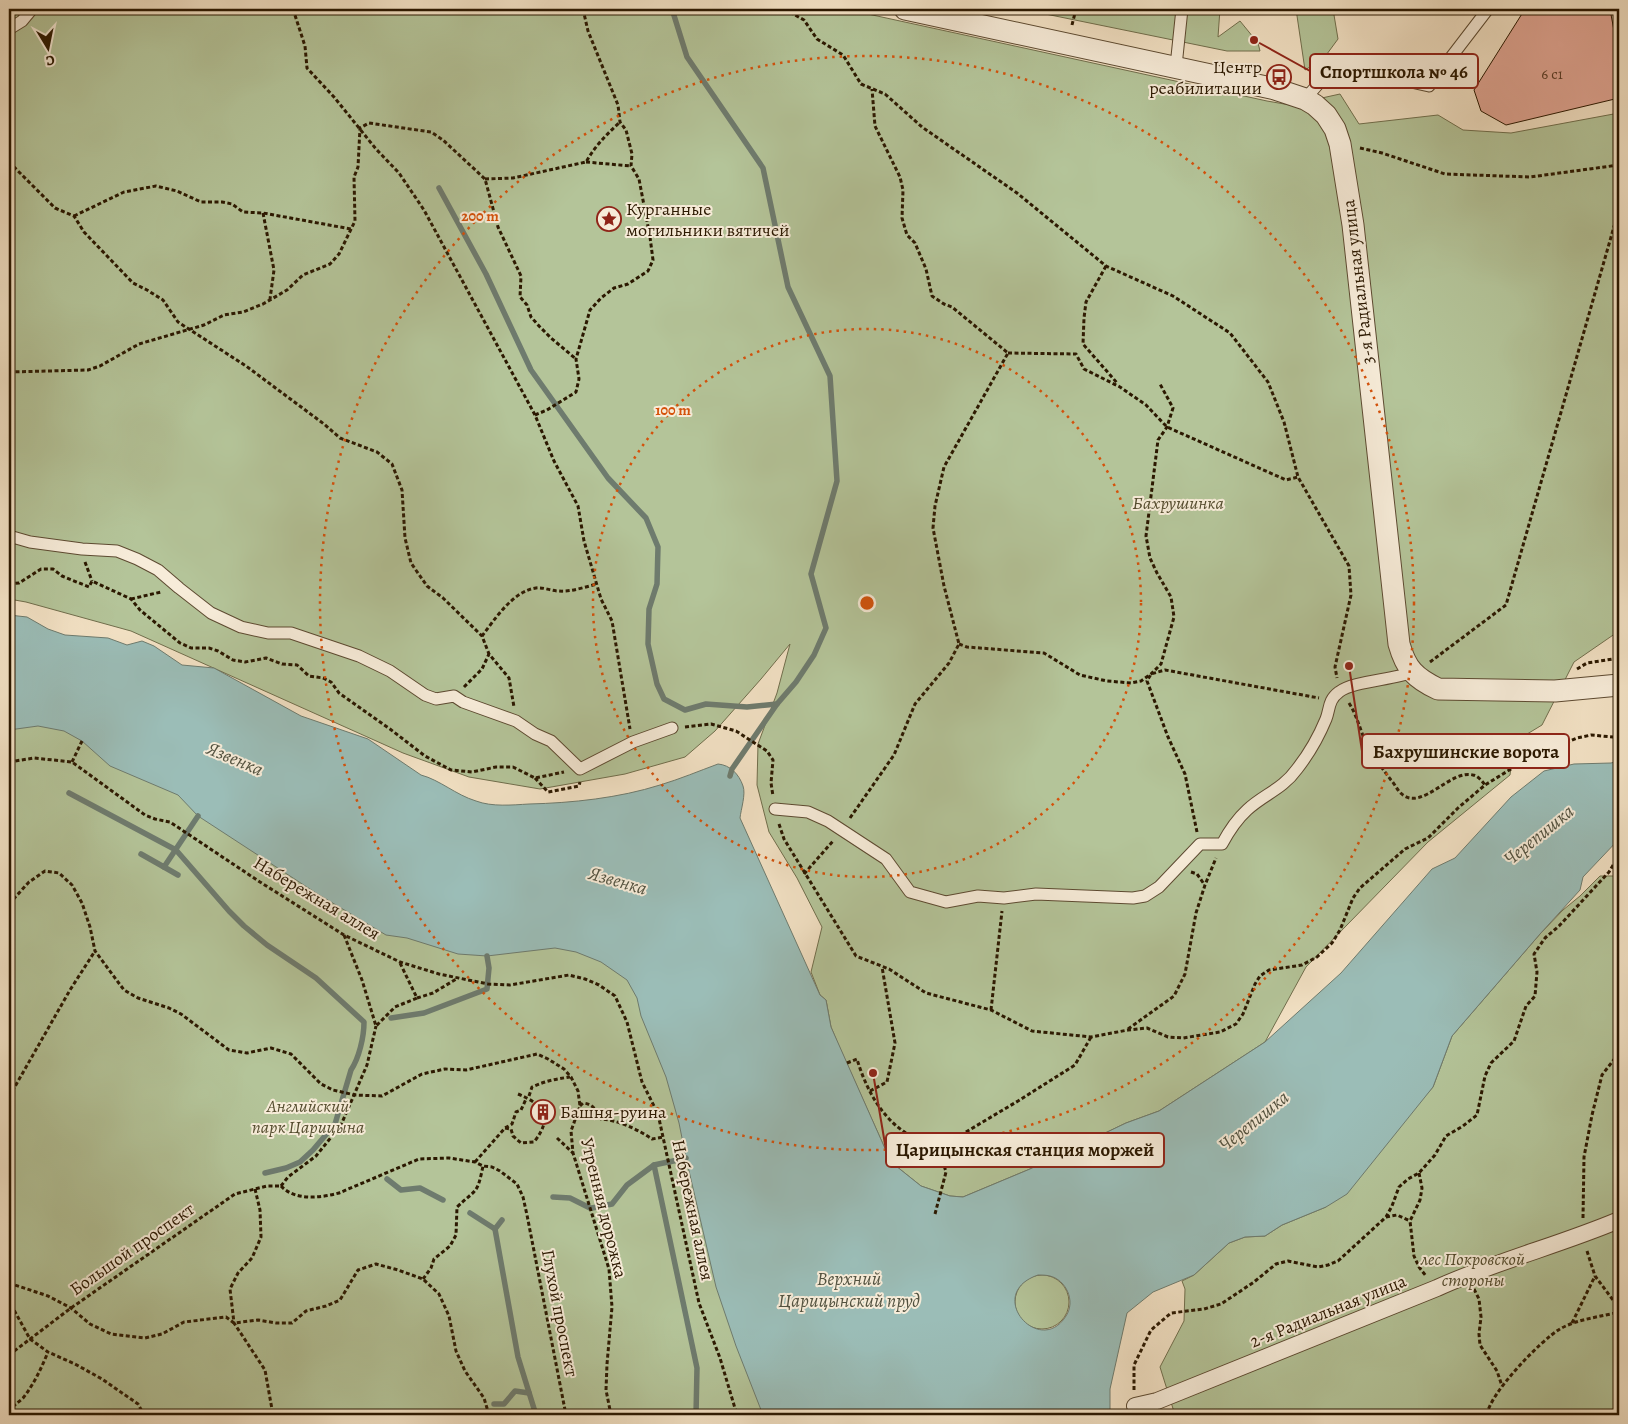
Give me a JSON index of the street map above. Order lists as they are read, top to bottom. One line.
{"streets":{"street":["3-я Радиальная улица","2-я Радиальная улица"],"path":["Набережная аллея","Утренняя дорожка","Большой проспект","Глухой проспект"]},"crossings":[["Большой проспект","Глухой проспект"]],"water":["Язвенка","Черепишка","Верхний Царицынский пруд"],"parks":["Бахрушинка","Английский парк Царицына","лес Покровской стороны"],"places":{"other":["Спортшкола № 46","Бахрушинские ворота","Царицынская станция моржей"],"bus stop":["Центр реабилитации"],"place":["Курганные могильники вятичей"],"building":["Башня-руина"]},"house_numbers":["6 с1"],"north":"bottom","rings":["200 m","100 m"]}
